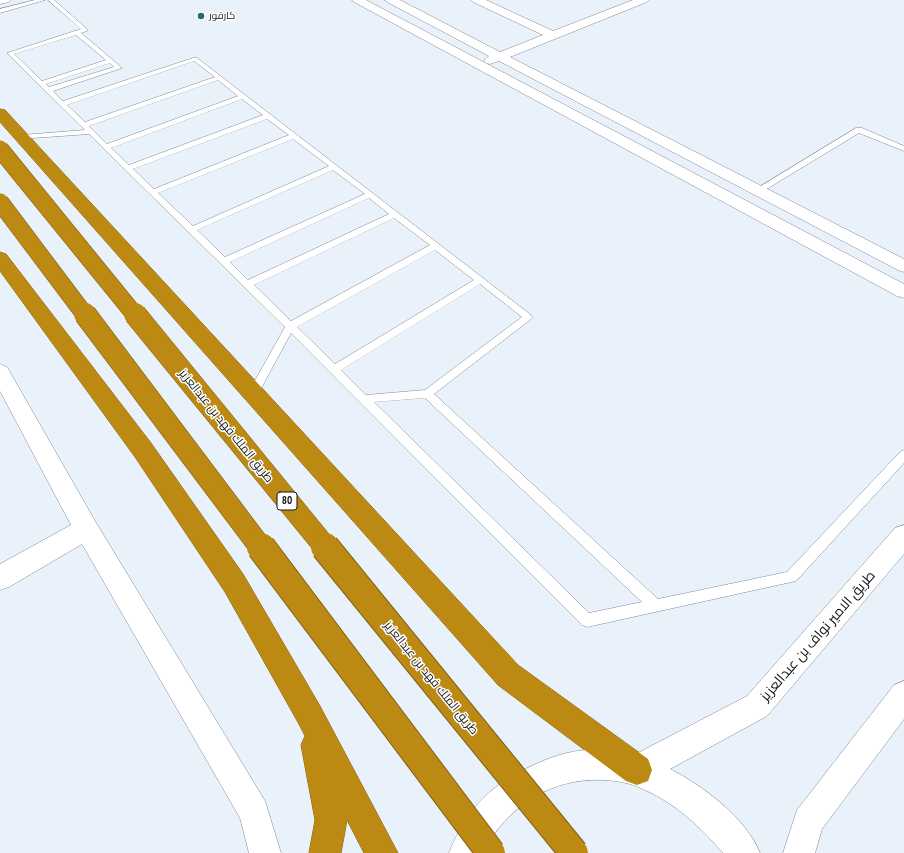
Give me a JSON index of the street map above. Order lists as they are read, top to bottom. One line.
{"streets":{"highway":["طريق الملك فهد بن عبدالعزيز","80"],"street":["طريق الامير نواف بن عبدالعزيز"]},"places":["كارفور"]}
